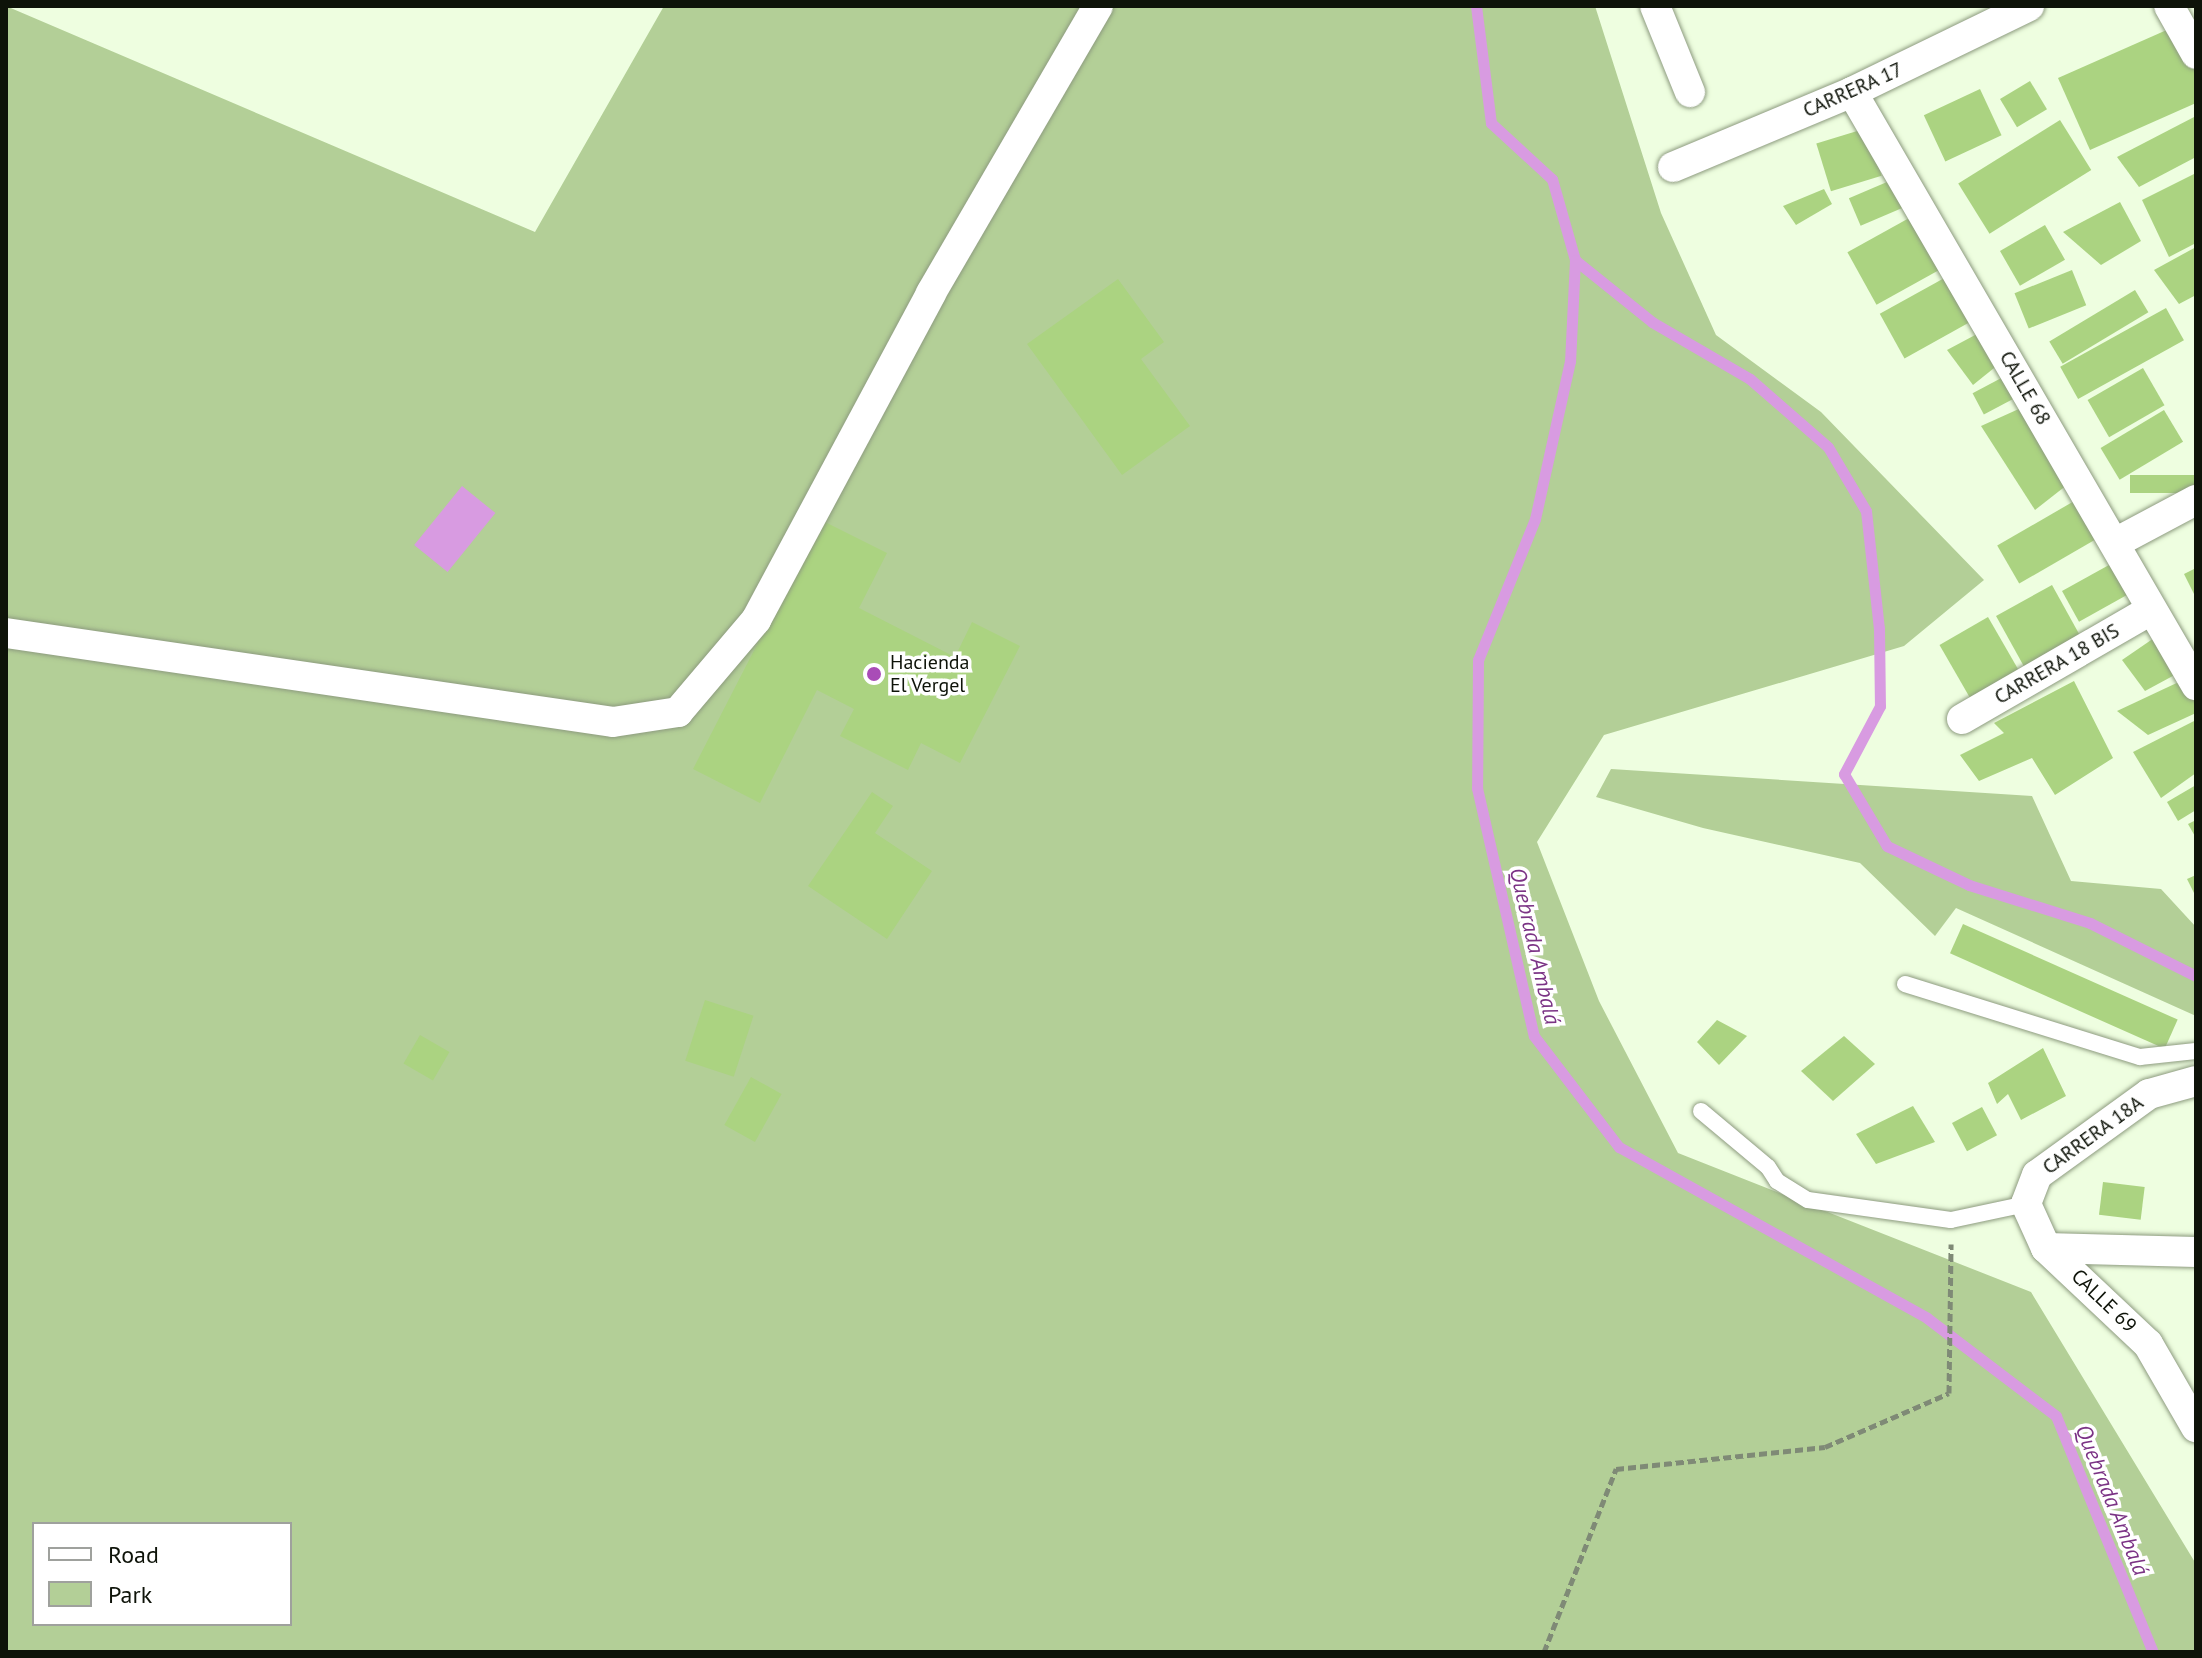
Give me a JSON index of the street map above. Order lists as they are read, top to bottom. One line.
{"streets":{"street":["CARRERA 17","CALLE 68","CARRERA 18 BIS","CARRERA 18A","CALLE 69"]},"crossings":[["CARRERA 17","CALLE 68"],["CALLE 68","CARRERA 18 BIS"],["CARRERA 18A","CALLE 69"]],"water":["Quebrada Ambalá"],"places":["Hacienda El Vergel"],"legend":["Road","Park"]}
